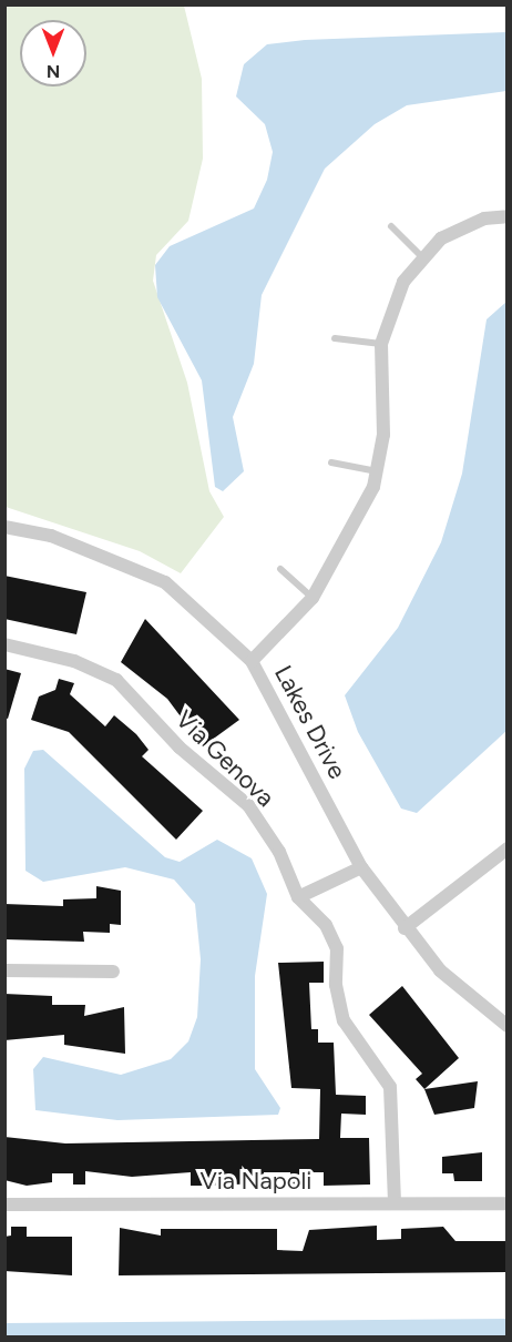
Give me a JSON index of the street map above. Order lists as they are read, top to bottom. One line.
{"streets":{"street":["Lakes Drive","Via Genova","Via Napoli"]},"crossings":[["Via Genova","Via Napoli"]],"north":"bottom"}
